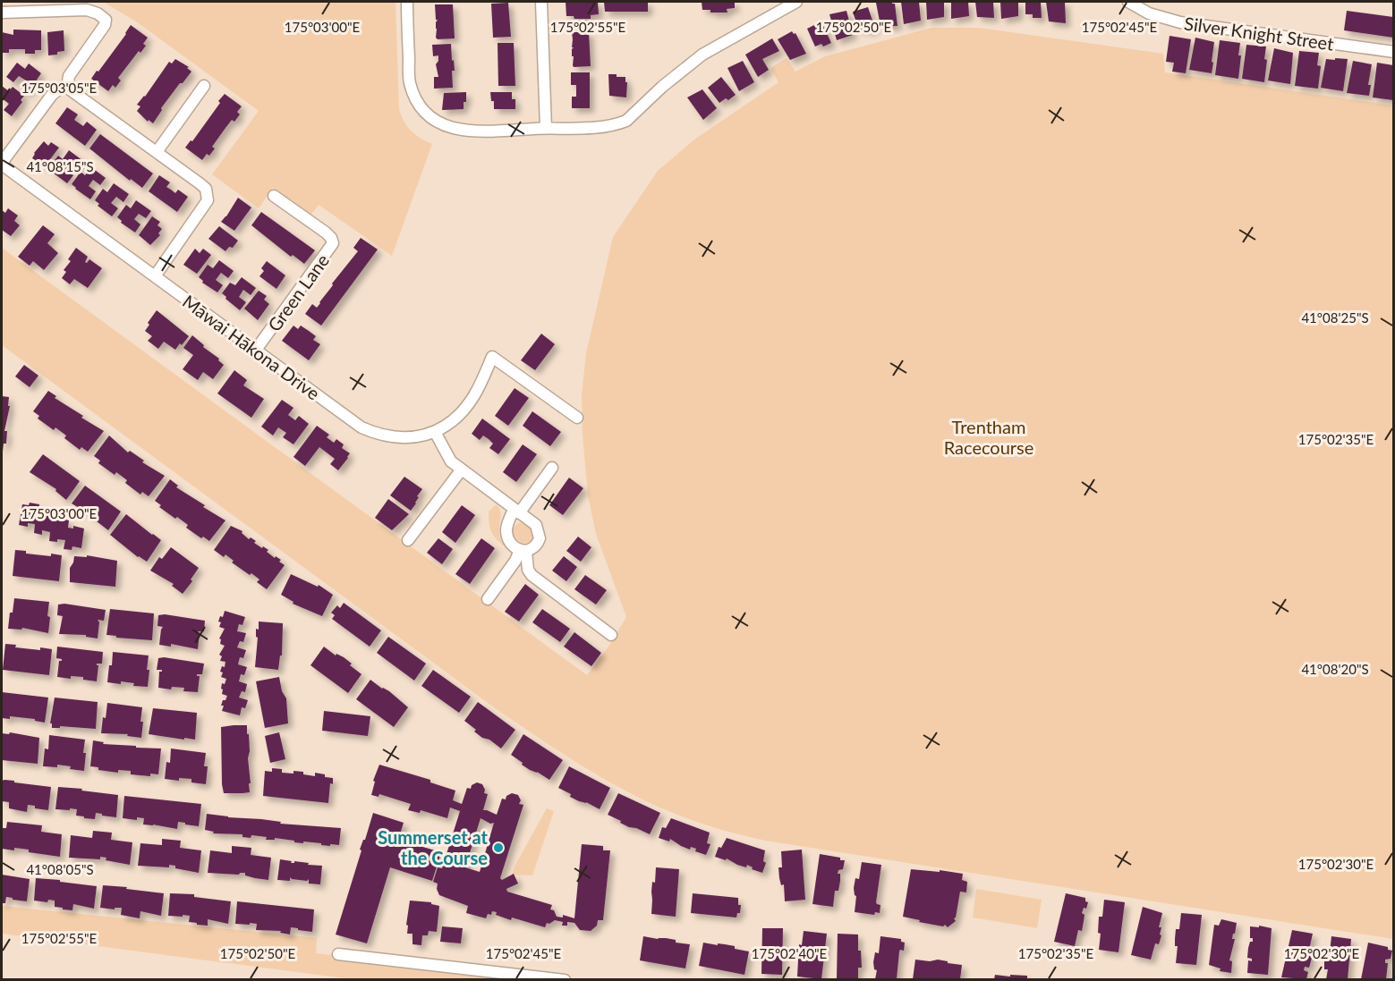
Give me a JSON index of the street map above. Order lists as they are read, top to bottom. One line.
{"streets":{"street":["Silver Knight Street","Green Lane","Māwai Hākona Drive"]},"crossings":[["Green Lane","Māwai Hākona Drive"]],"parks":["Trentham Racecourse"],"places":["Summerset at the Course"],"coordinates":["175°03'00\"E","175°02'55\"E","175°02'50\"E","175°02'45\"E","175°03'05\"E","41°08'15\"S","41°08'25\"S","175°02'35\"E","41°08'20\"S","175°02'30\"E","41°08'05\"S","175°02'40\"E"]}
